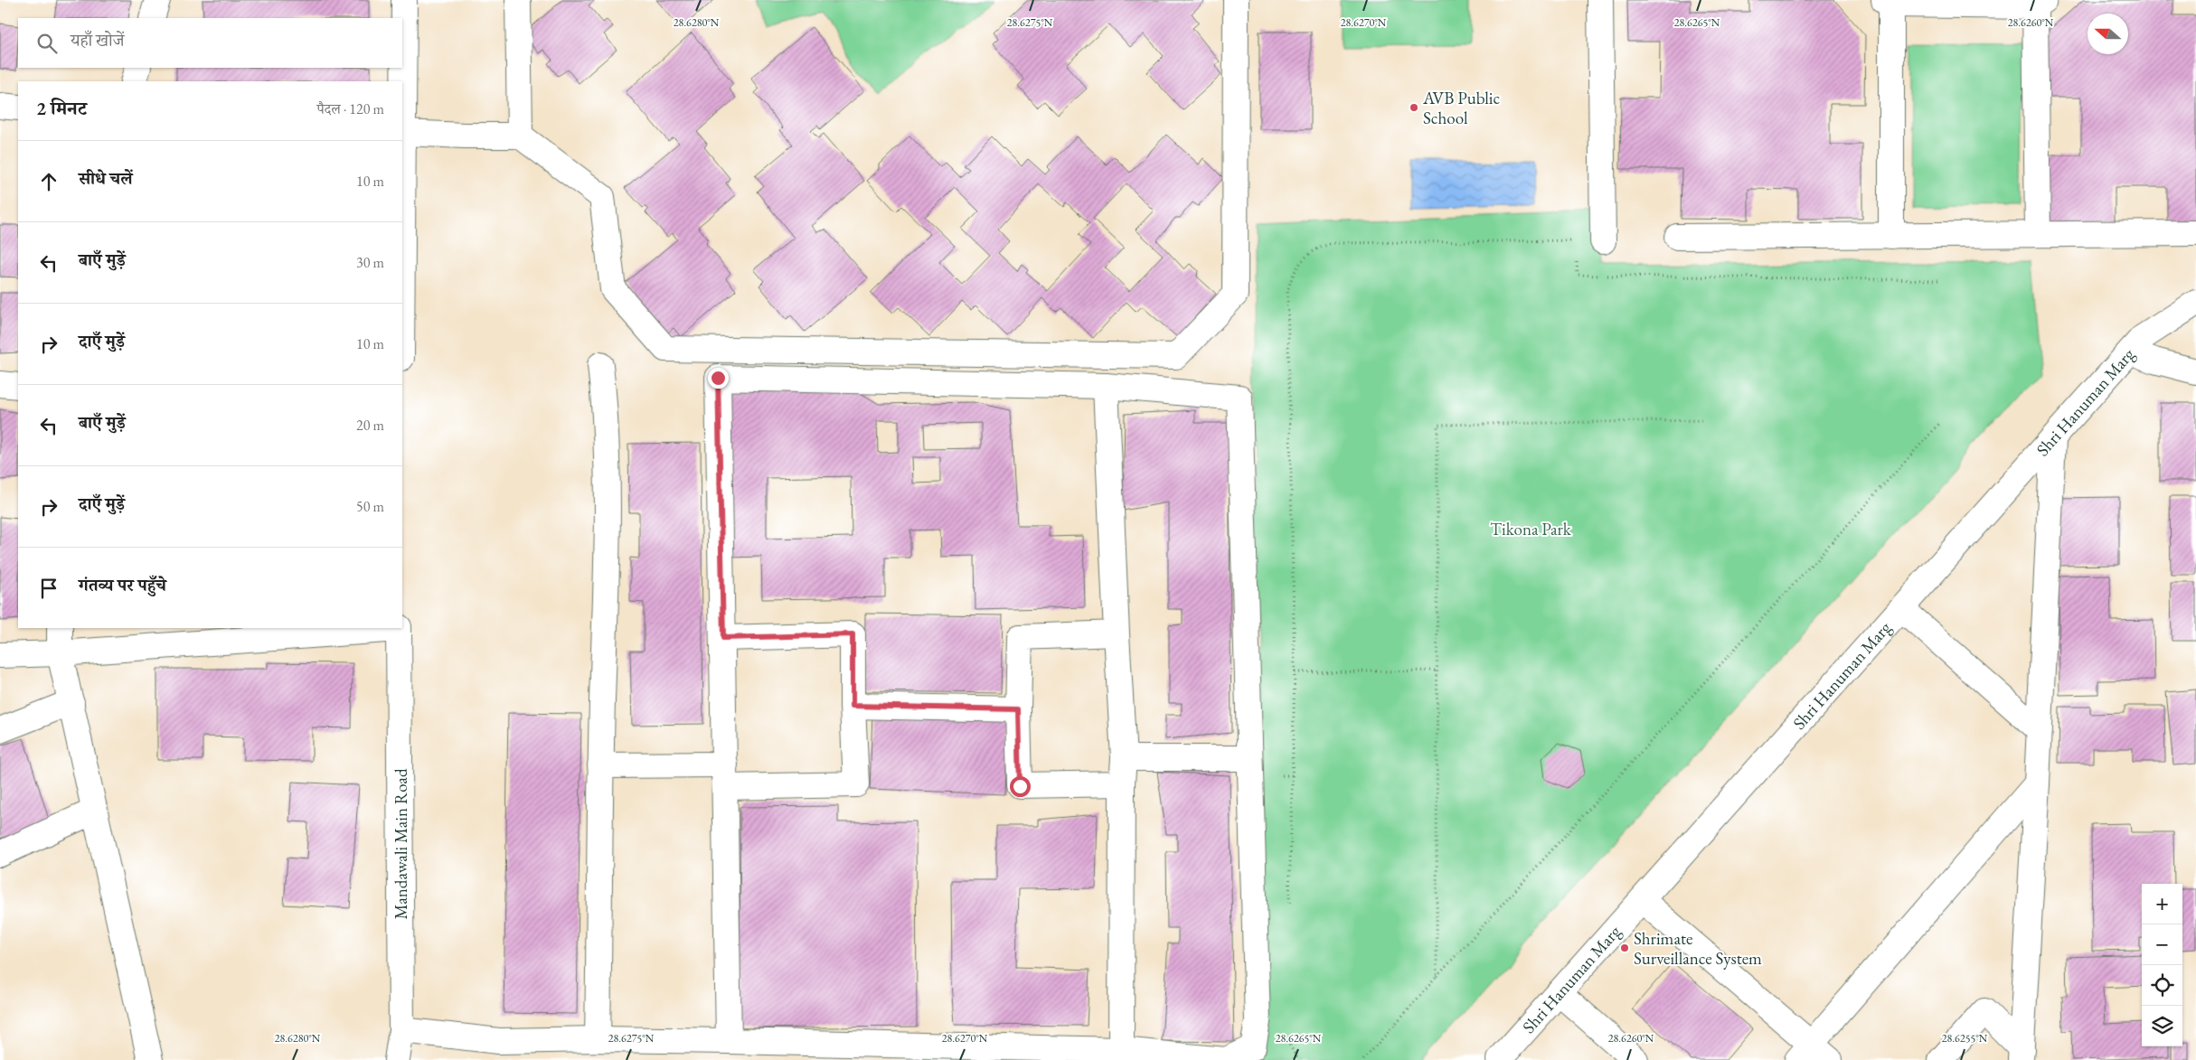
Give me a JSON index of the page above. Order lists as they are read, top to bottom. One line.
{"streets":{"street":["Shri Hanuman Marg","Mandawali Main Road"]},"parks":["Tikona Park"],"places":["AVB Public School","Shrimate Surveillance System"],"north":"left","page":{"search":"यहाँ खोजें","heading":["2 मिनट","पैदल · 120 m"],"list":[["सीधे चलें","10 m"],["बाएँ मुड़ें","30 m"],["दाएँ मुड़ें","10 m"],["बाएँ मुड़ें","20 m"],["दाएँ मुड़ें","50 m"],"गंतव्य पर पहुँचे"],"map_buttons":["+","−"]},"coordinates":["28.6280°N","28.6275°N","28.6260°N","28.6270°N","28.6265°N","28.6255°N"]}
